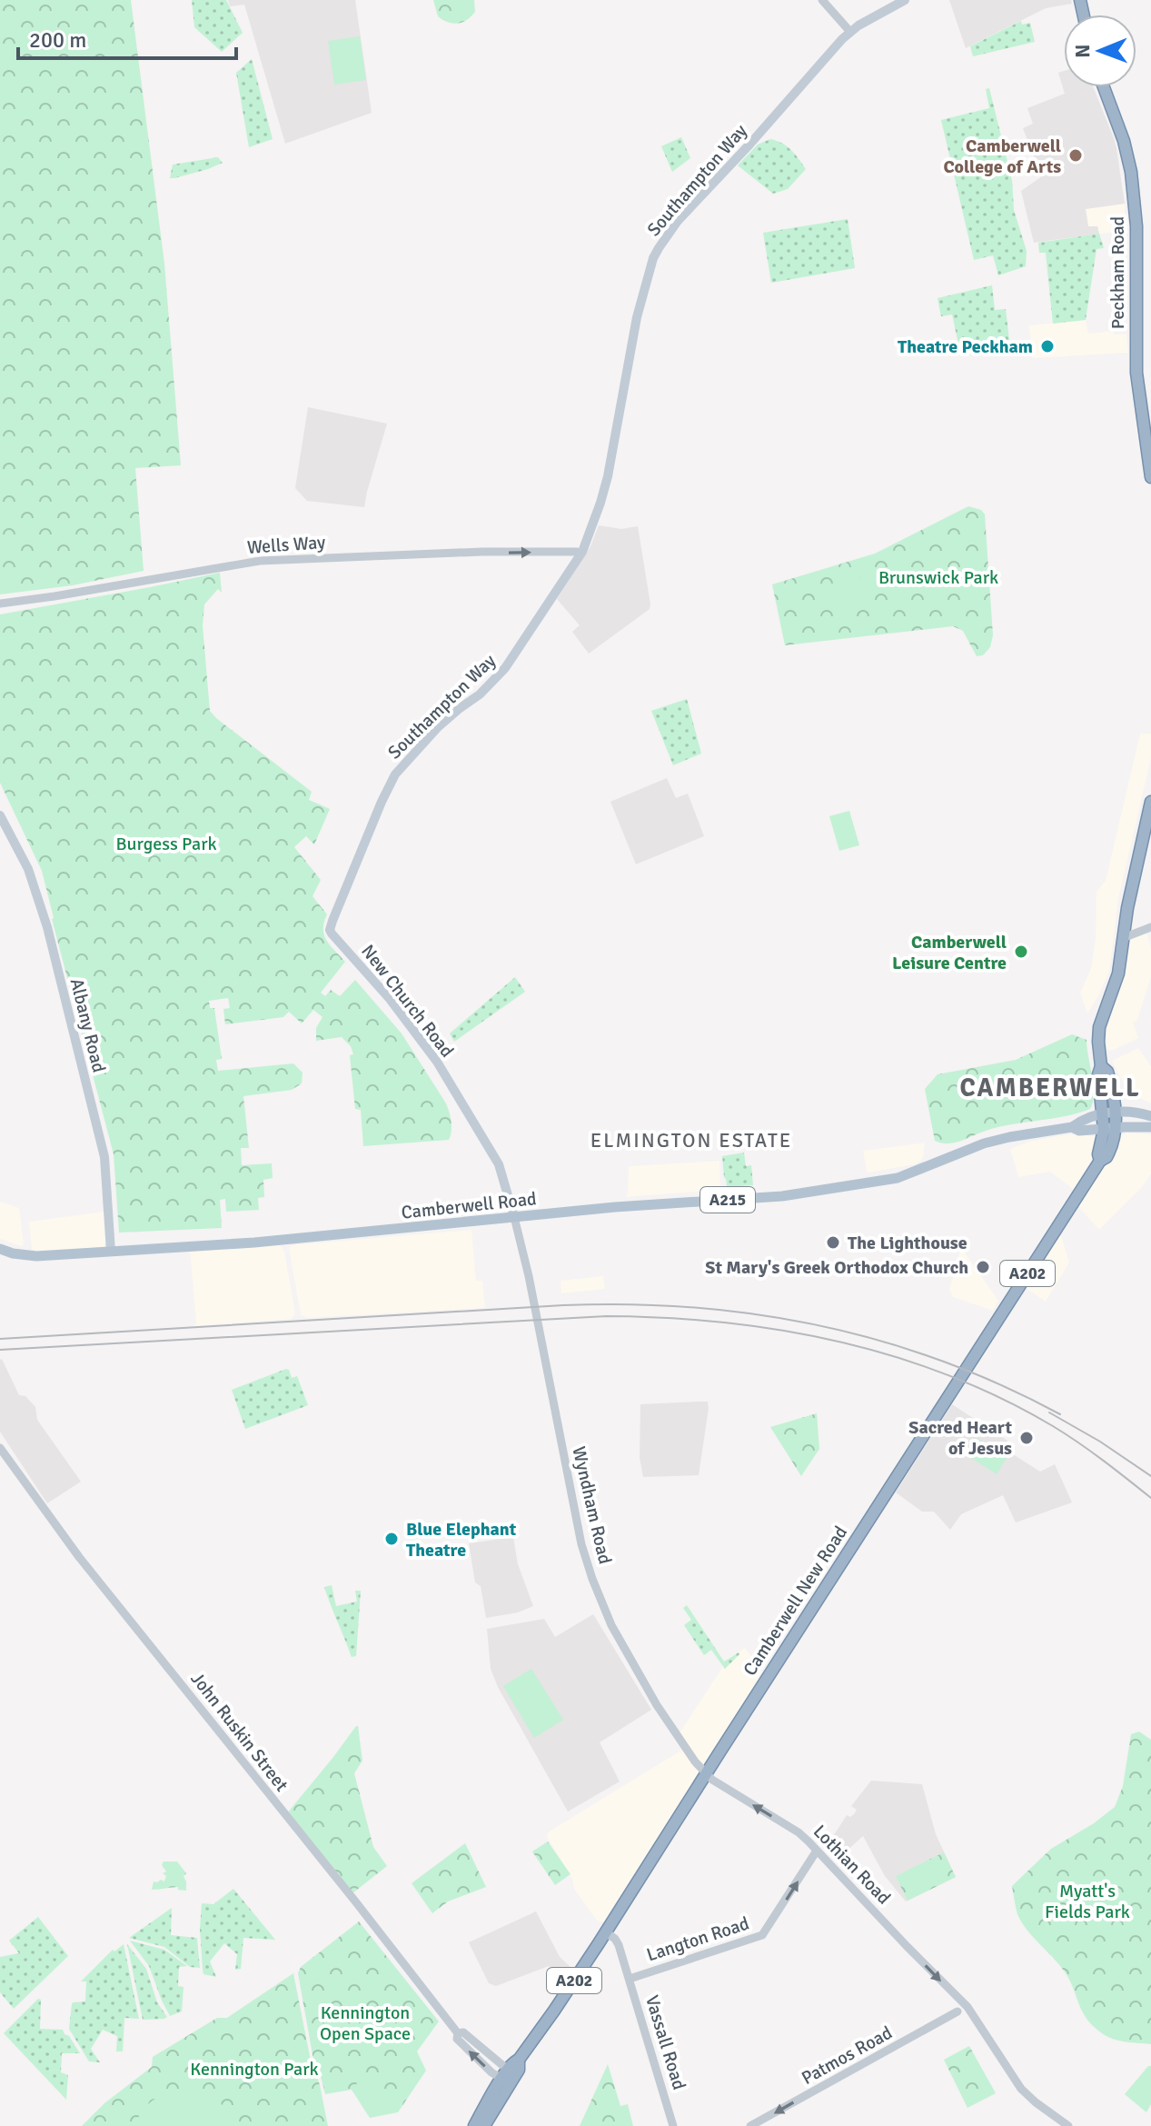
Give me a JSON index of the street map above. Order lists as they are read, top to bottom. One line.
{"streets":{"highway":["Peckham Road","A202","Camberwell New Road"],"main road":["Southampton Way","New Church Road","Albany Road","A215","Camberwell Road"],"street":["Wells Way","Wyndham Road","John Ruskin Street","Lothian Road","Langton Road","Vassall Road","Patmos Road"]},"crossings":[["Southampton Way","Wells Way"],["Southampton Way","New Church Road"],["New Church Road","Camberwell Road"],["New Church Road","Wyndham Road"],["Albany Road","Camberwell Road"],["A215","Camberwell Road"],["A215","A202"],["A215","Camberwell New Road"],["Camberwell Road","Wyndham Road"],["A202","Camberwell New Road"],["Wyndham Road","Camberwell New Road"],["Wyndham Road","Lothian Road"],["Camberwell New Road","John Ruskin Street"],["Camberwell New Road","Lothian Road"],["Camberwell New Road","Vassall Road"],["Lothian Road","Langton Road"],["Langton Road","Vassall Road"]],"one_way":["Wells Way","Langton Road","Patmos Road"],"districts":["CAMBERWELL","ELMINGTON ESTATE"],"parks":["Brunswick Park","Burgess Park","Myatt's Fields Park","Kennington Open Space","Kennington Park"],"places":["Camberwell College of Arts","Theatre Peckham","Camberwell Leisure Centre","The Lighthouse","St Mary's Greek Orthodox Church","Sacred Heart of Jesus","Blue Elephant Theatre"],"scale_bar":"200 m","north":"left"}
